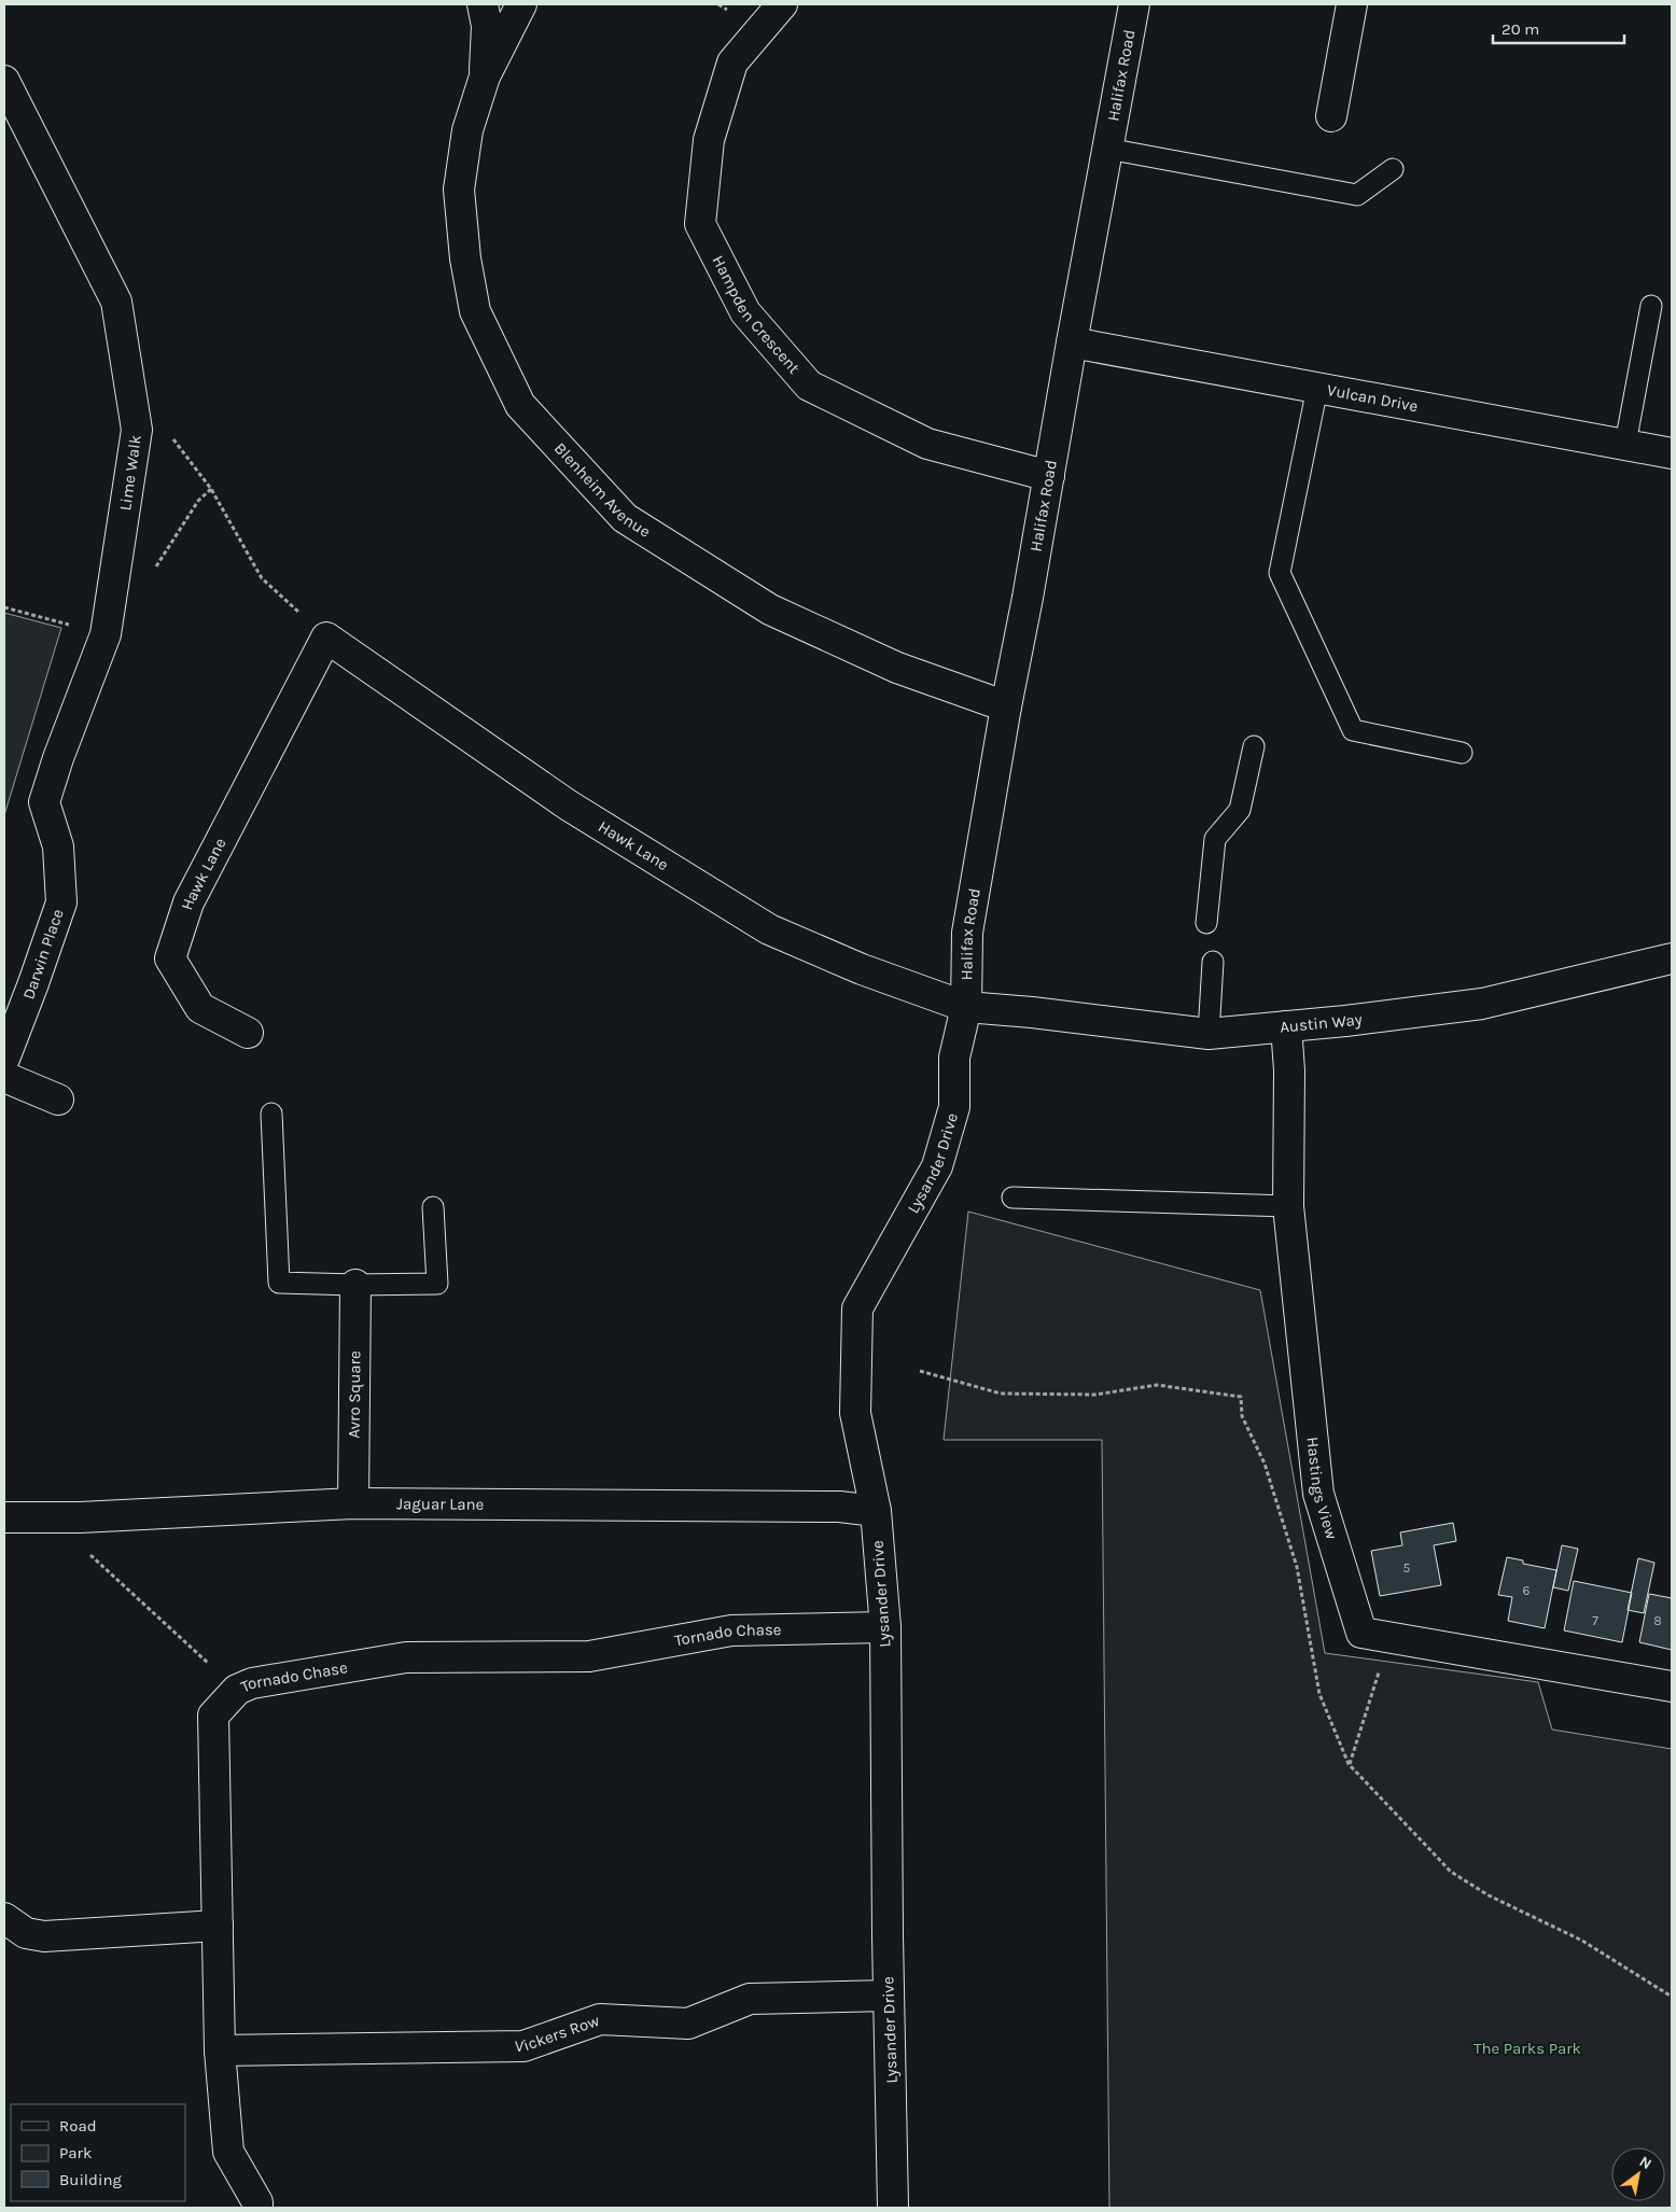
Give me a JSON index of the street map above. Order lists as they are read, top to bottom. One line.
{"streets":{"street":["Halifax Road","Hampden Crescent","Vulcan Drive","Lime Walk","Blenheim Avenue","Hawk Lane","Darwin Place","Austin Way","Lysander Drive","Avro Square","Hastings View","Jaguar Lane","Tornado Chase","Vickers Row"]},"crossings":[["Halifax Road","Hampden Crescent"],["Halifax Road","Vulcan Drive"],["Halifax Road","Blenheim Avenue"],["Halifax Road","Hawk Lane"],["Halifax Road","Austin Way"],["Halifax Road","Lysander Drive"],["Lime Walk","Darwin Place"],["Hawk Lane","Austin Way"],["Hawk Lane","Lysander Drive"],["Austin Way","Lysander Drive"],["Austin Way","Hastings View"],["Lysander Drive","Jaguar Lane"],["Lysander Drive","Tornado Chase"],["Lysander Drive","Vickers Row"],["Avro Square","Jaguar Lane"],["Tornado Chase","Vickers Row"]],"parks":["The Parks Park"],"house_numbers":["5","6","7","8"],"legend":["Road","Park","Building"],"scale_bar":"20 m","north":"top right"}
